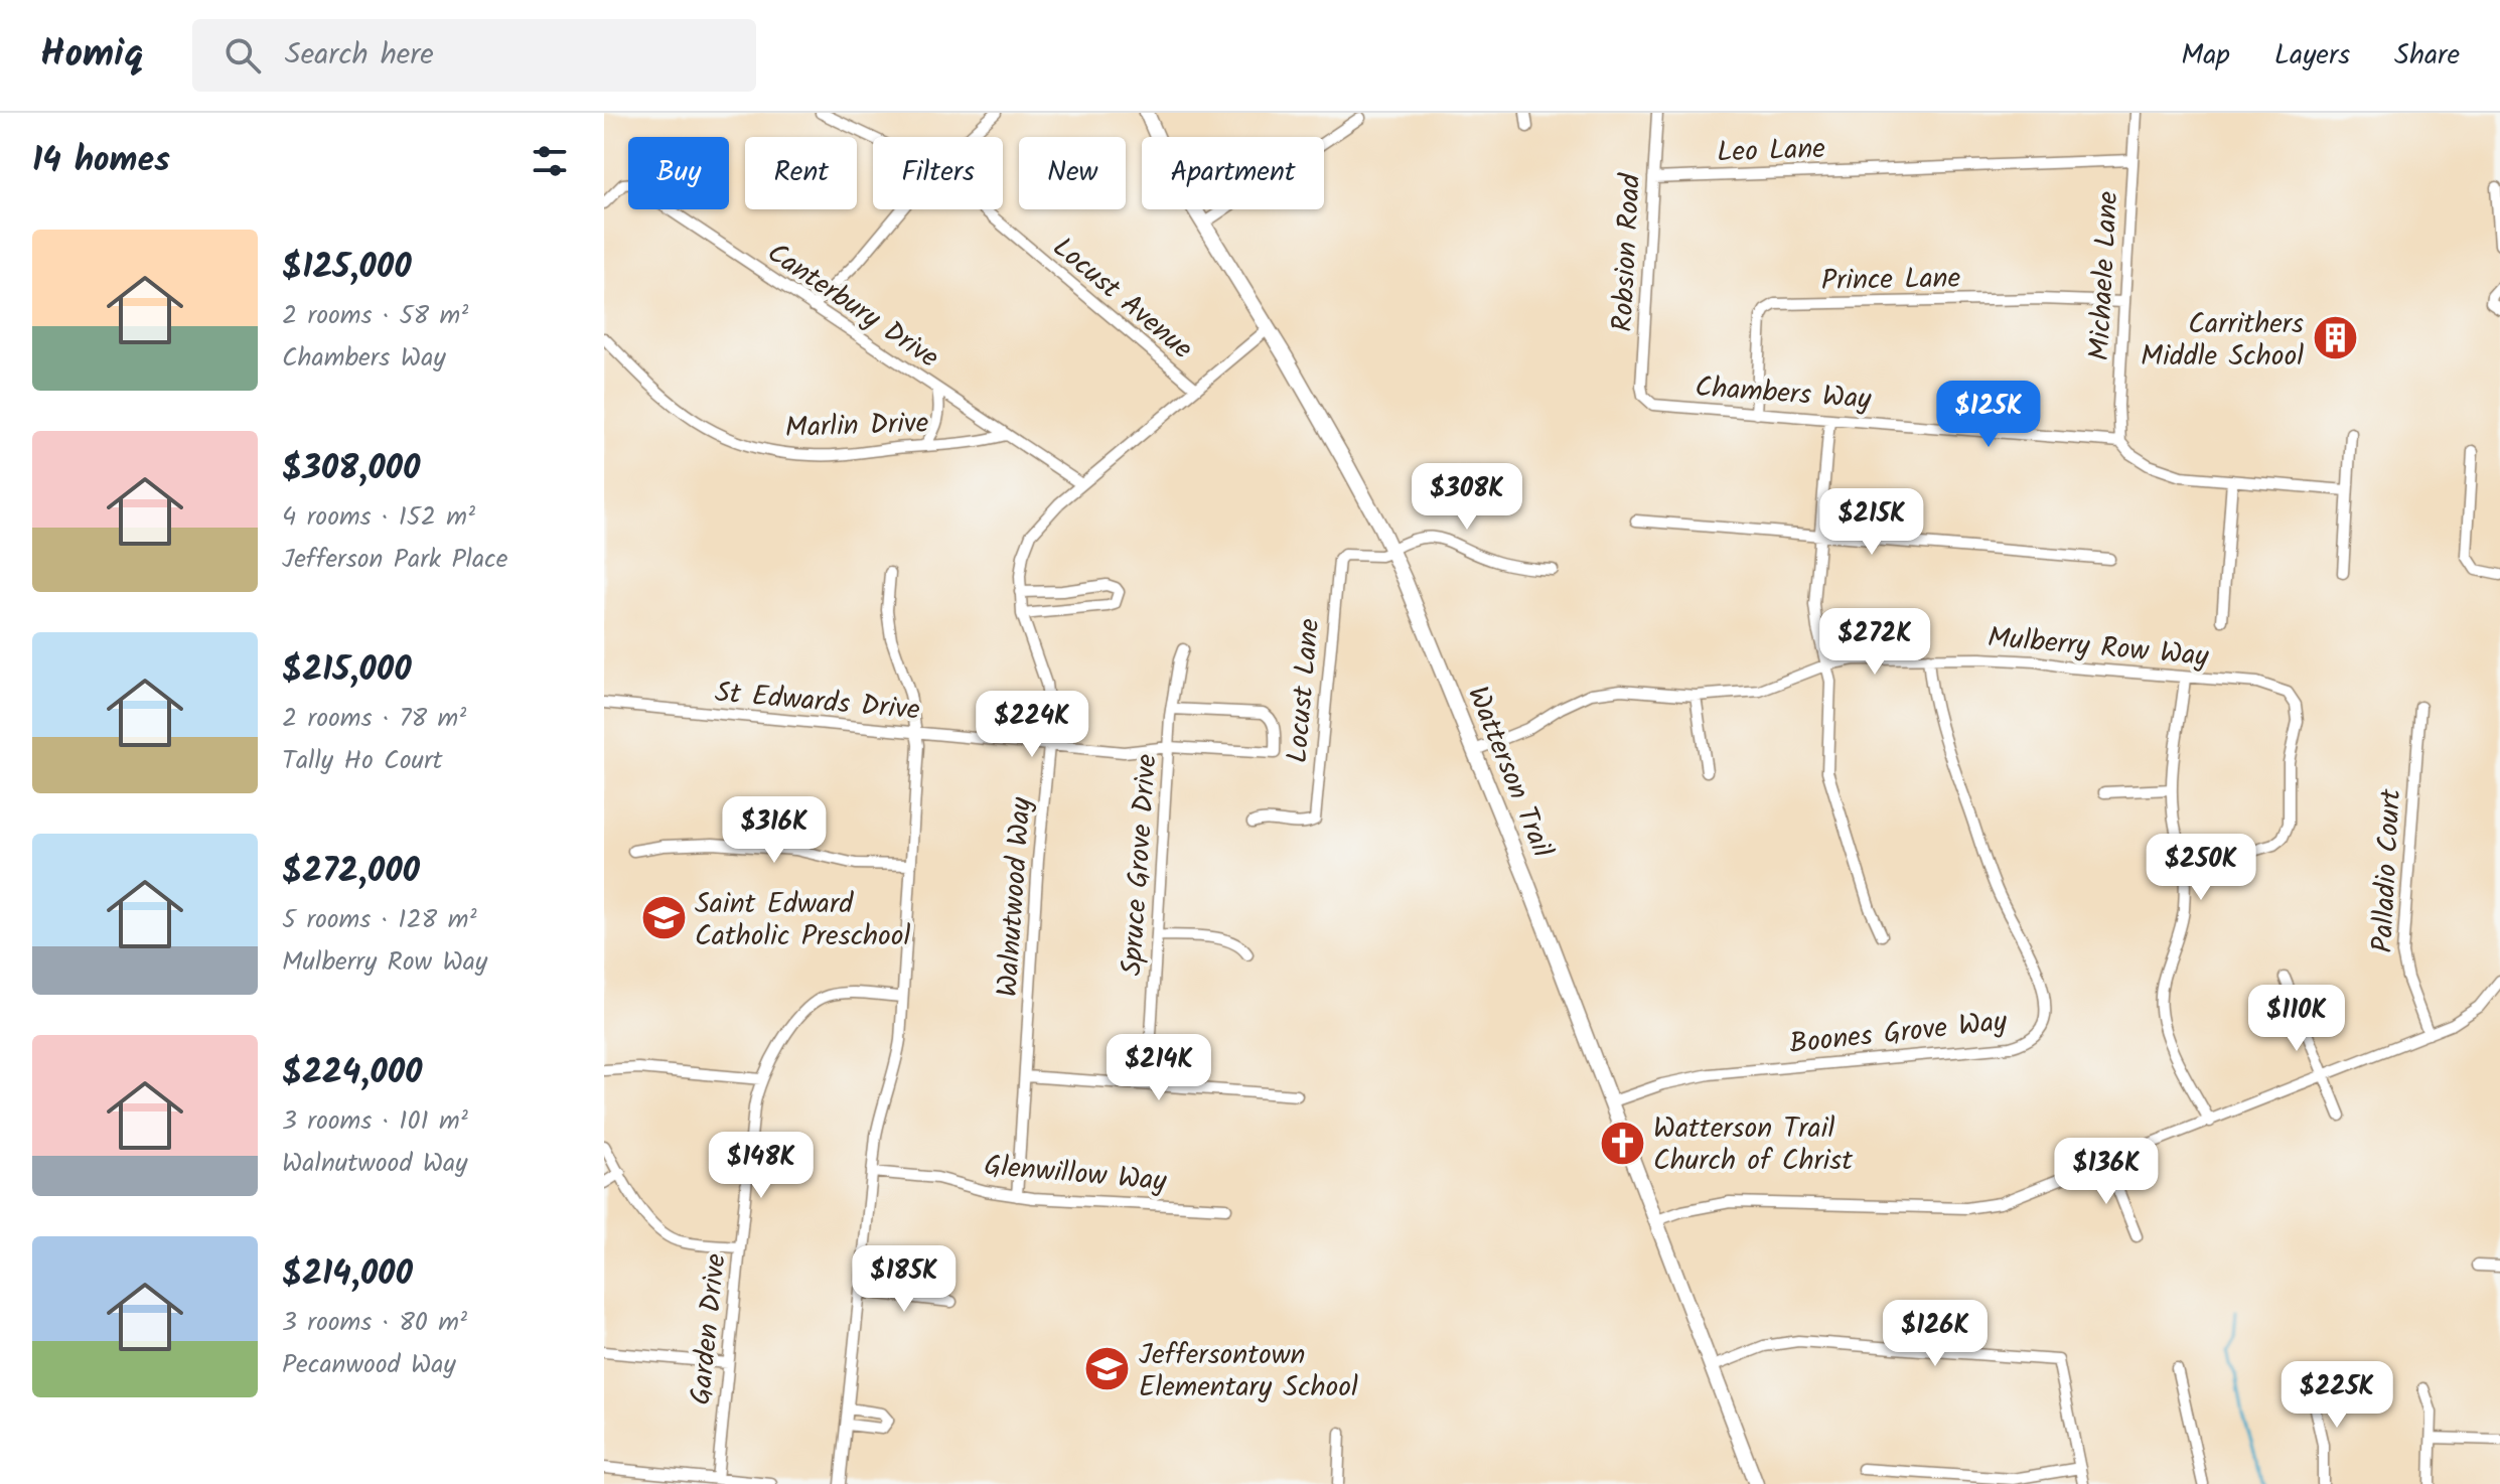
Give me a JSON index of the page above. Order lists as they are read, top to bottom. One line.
{"streets":{"main road":["Watterson Trail"],"street":["Leo Lane","Robsion Road","Michaele Lane","Prince Lane","Locust Avenue","Canterbury Drive","Chambers Way","Marlin Drive","Mulberry Row Way","Locust Lane","St Edwards Drive","Spruce Grove Drive","Palladio Court","Walnutwood Way","Boones Grove Way","Glenwillow Way","Garden Drive"]},"crossings":[["Leo Lane","Robsion Road"],["Leo Lane","Michaele Lane"],["Robsion Road","Chambers Way"],["Michaele Lane","Prince Lane"],["Michaele Lane","Chambers Way"],["Prince Lane","Chambers Way"],["Locust Avenue","Walnutwood Way"],["Canterbury Drive","Marlin Drive"],["Canterbury Drive","Walnutwood Way"],["Mulberry Row Way","Watterson Trail"],["Mulberry Row Way","Boones Grove Way"],["Locust Lane","Watterson Trail"],["St Edwards Drive","Spruce Grove Drive"],["St Edwards Drive","Walnutwood Way"],["Watterson Trail","Walnutwood Way"],["Watterson Trail","Boones Grove Way"],["Walnutwood Way","Glenwillow Way"]],"places":{"building":["Carrithers Middle School"],"school or university":["Saint Edward Catholic Preschool","Jeffersontown Elementary School"],"church":["Watterson Trail Church of Christ"]},"page":{"header":"Homiq","search":"Search here","nav":["Map","Layers","Share"],"heading":"14 homes","chip":["Buy","Rent","Filters","New","Apartment"],"list":[{"name":"$125,000","note":"2 rooms · 58 m² · Chambers Way"},{"name":"$308,000","note":"4 rooms · 152 m² · Jefferson Park Place"},{"name":"$215,000","note":"2 rooms · 78 m² · Tally Ho Court"},{"name":"$272,000","note":"5 rooms · 128 m² · Mulberry Row Way"},{"name":"$224,000","note":"3 rooms · 101 m² · Walnutwood Way"},{"name":"$214,000","note":"3 rooms · 80 m² · Pecanwood Way"}],"price":["$125K","$308K","$215K","$272K","$224K","$316K","$250K","$110K","$214K","$148K","$136K","$185K","$126K","$225K"]}}
